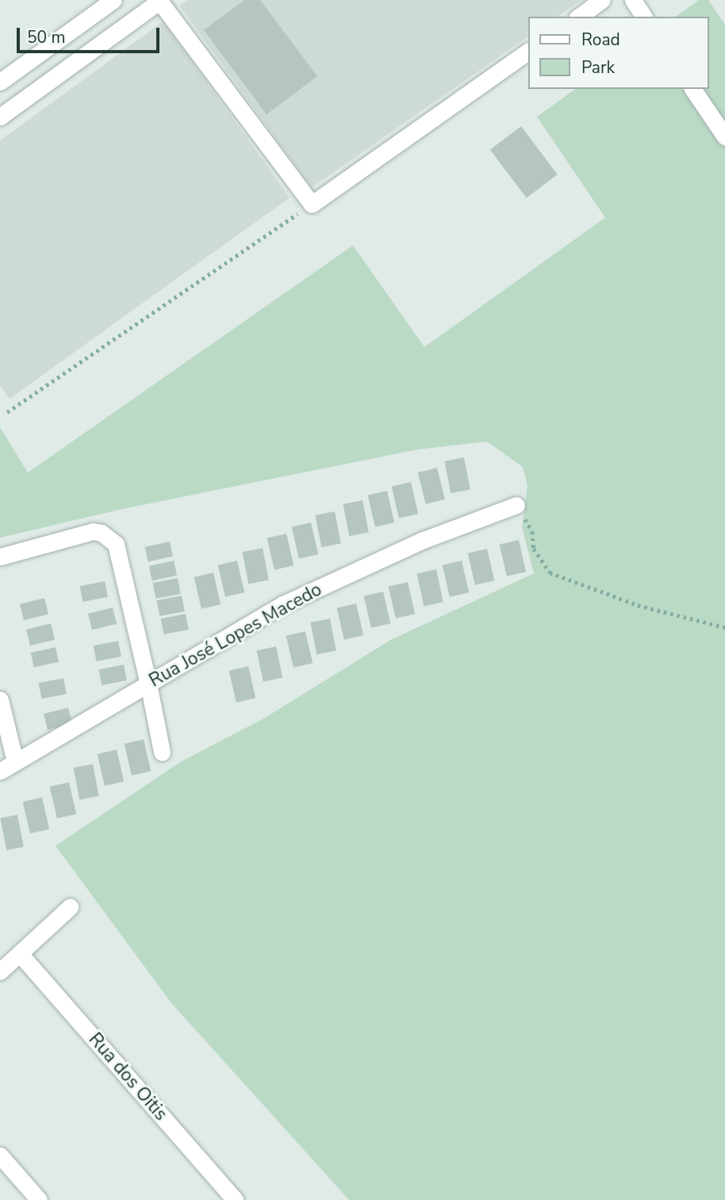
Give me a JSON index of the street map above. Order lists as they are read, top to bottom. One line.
{"streets":{"street":["Rua José Lopes Macedo","Rua dos Oitis"]},"legend":["Road","Park"],"scale_bar":"50 m"}
